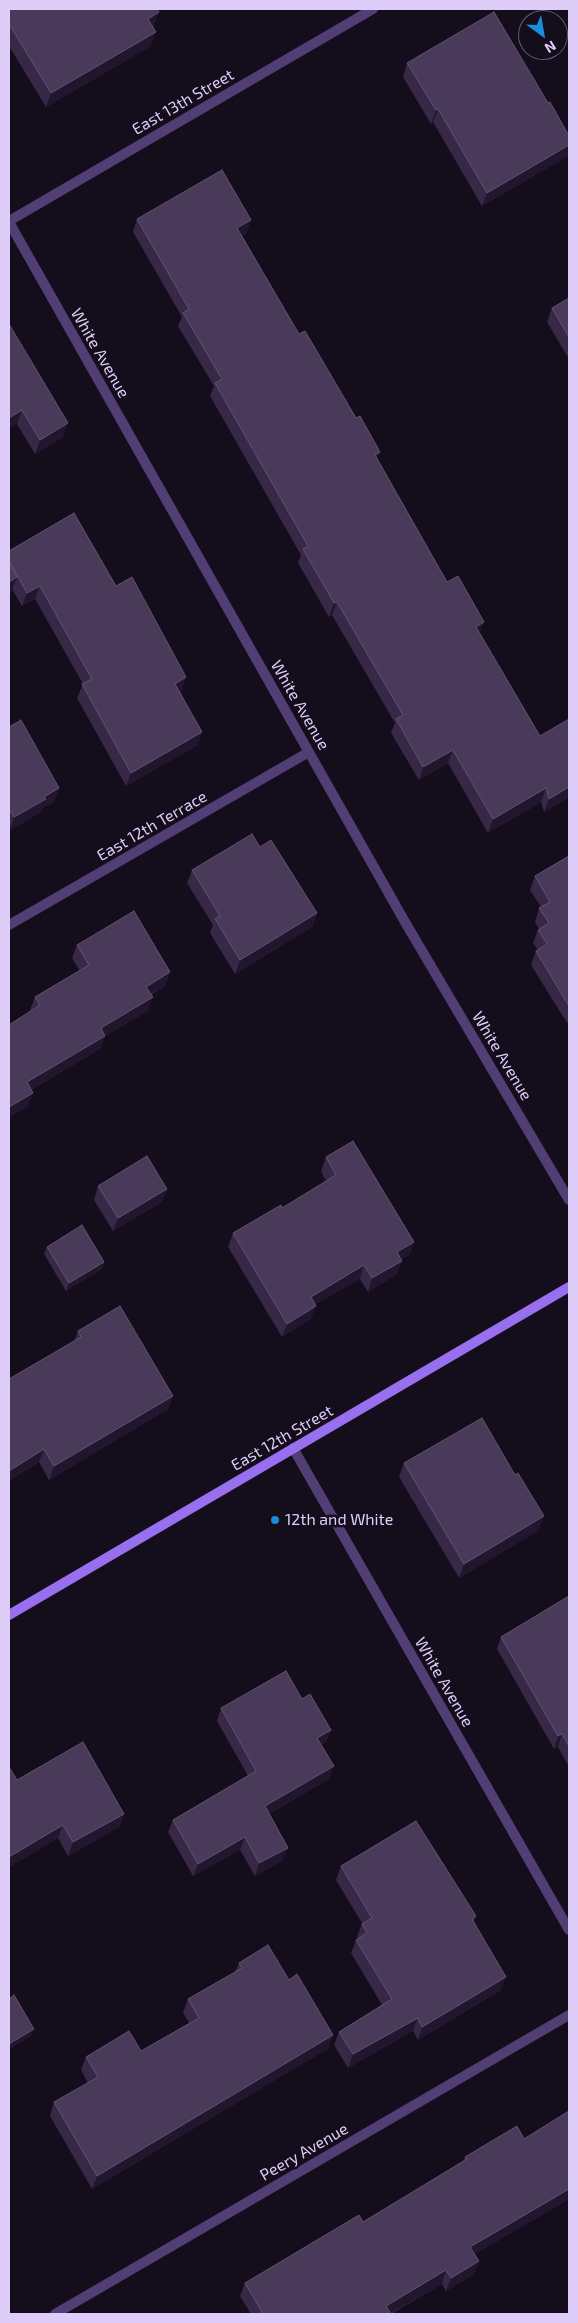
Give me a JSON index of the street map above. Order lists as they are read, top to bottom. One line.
{"streets":{"street":["East 13th Street","White Avenue","East 12th Terrace","East 12th Street","Peery Avenue"]},"crossings":[["East 13th Street","White Avenue"],["White Avenue","East 12th Terrace"],["White Avenue","East 12th Street"]],"places":["12th and White"],"north":"bottom right"}
